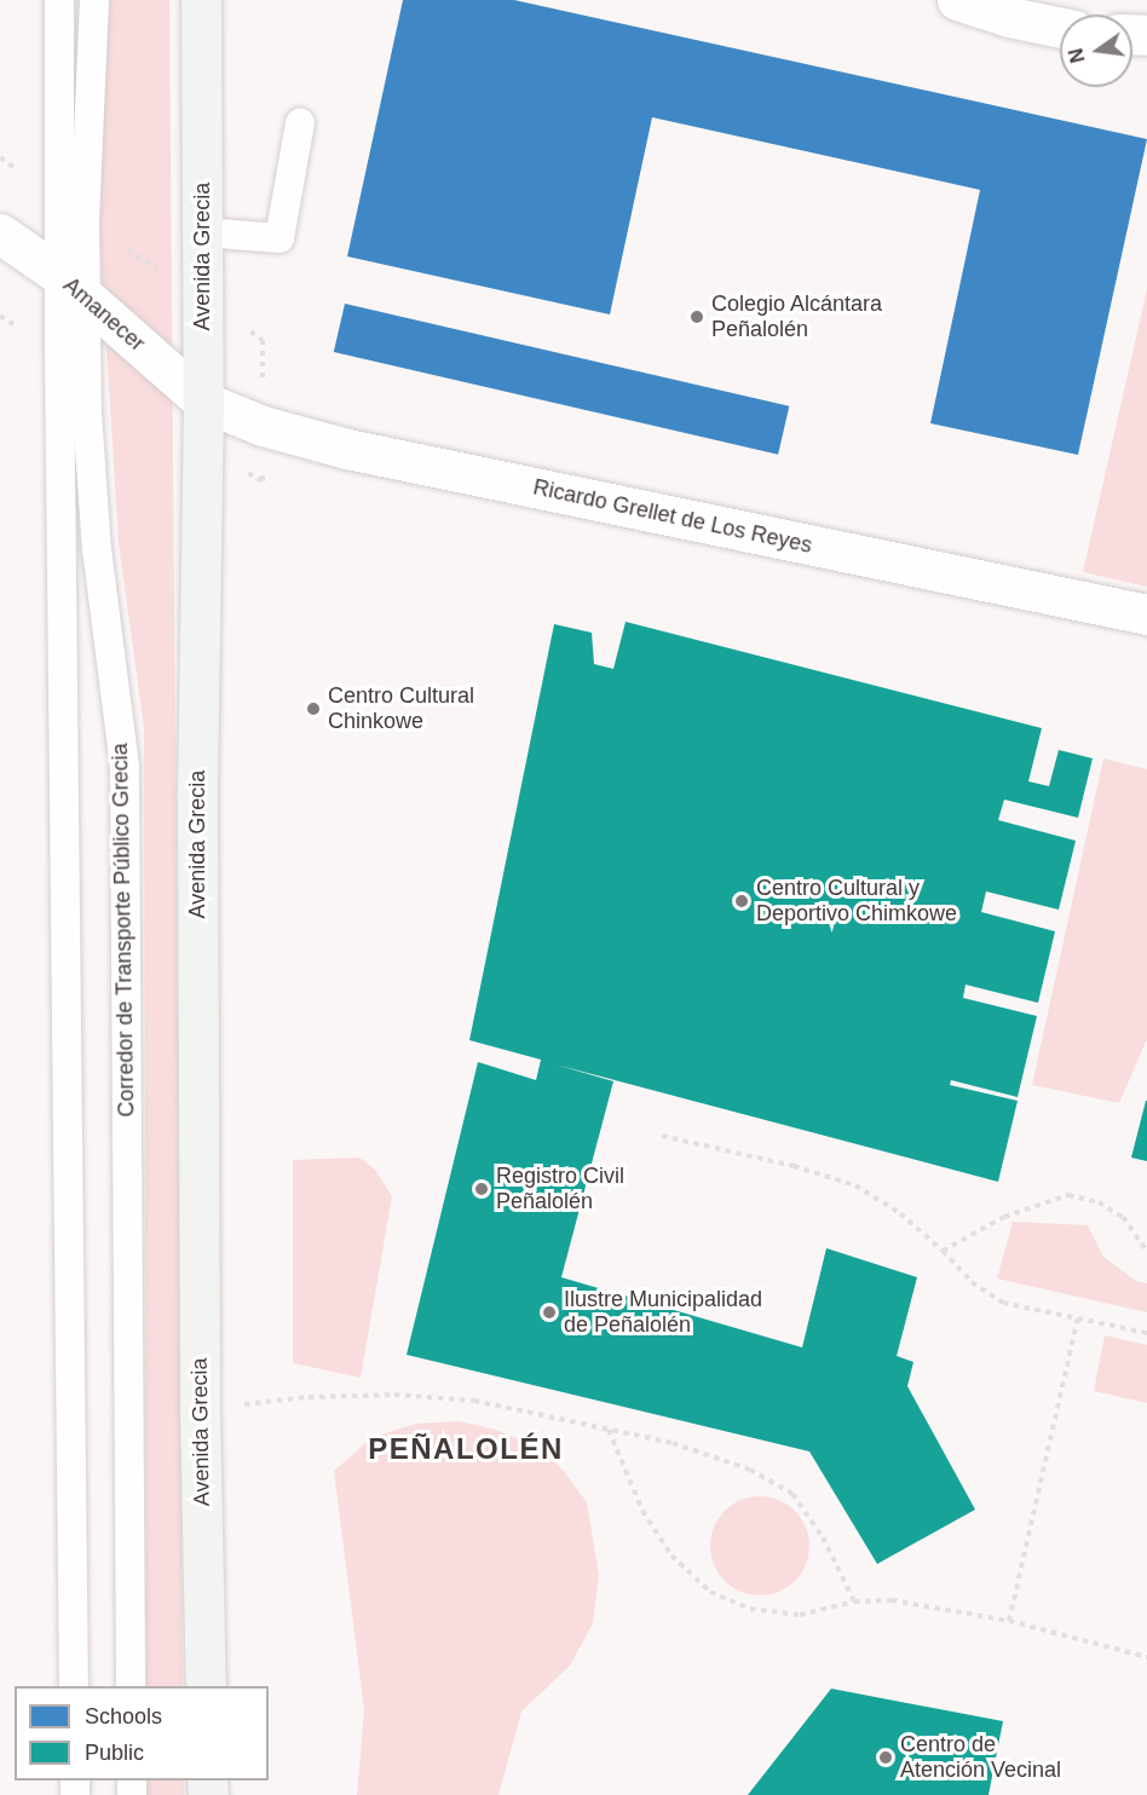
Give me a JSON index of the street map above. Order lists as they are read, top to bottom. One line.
{"streets":{"main road":["Avenida Grecia"],"street":["Amanecer","Ricardo Grellet de Los Reyes"],"lane":["Corredor de Transporte Público Grecia"]},"crossings":[["Avenida Grecia","Amanecer"],["Avenida Grecia","Ricardo Grellet de Los Reyes"],["Amanecer","Ricardo Grellet de Los Reyes"],["Amanecer","Corredor de Transporte Público Grecia"]],"districts":["PEÑALOLÉN"],"places":["Colegio Alcántara Peñalolén","Centro Cultural Chinkowe","Centro Cultural y Deportivo Chimkowe","Registro Civil Peñalolén","Ilustre Municipalidad de Peñalolén","Centro de Atención Vecinal"],"legend":["Schools","Public"],"north":"left"}
